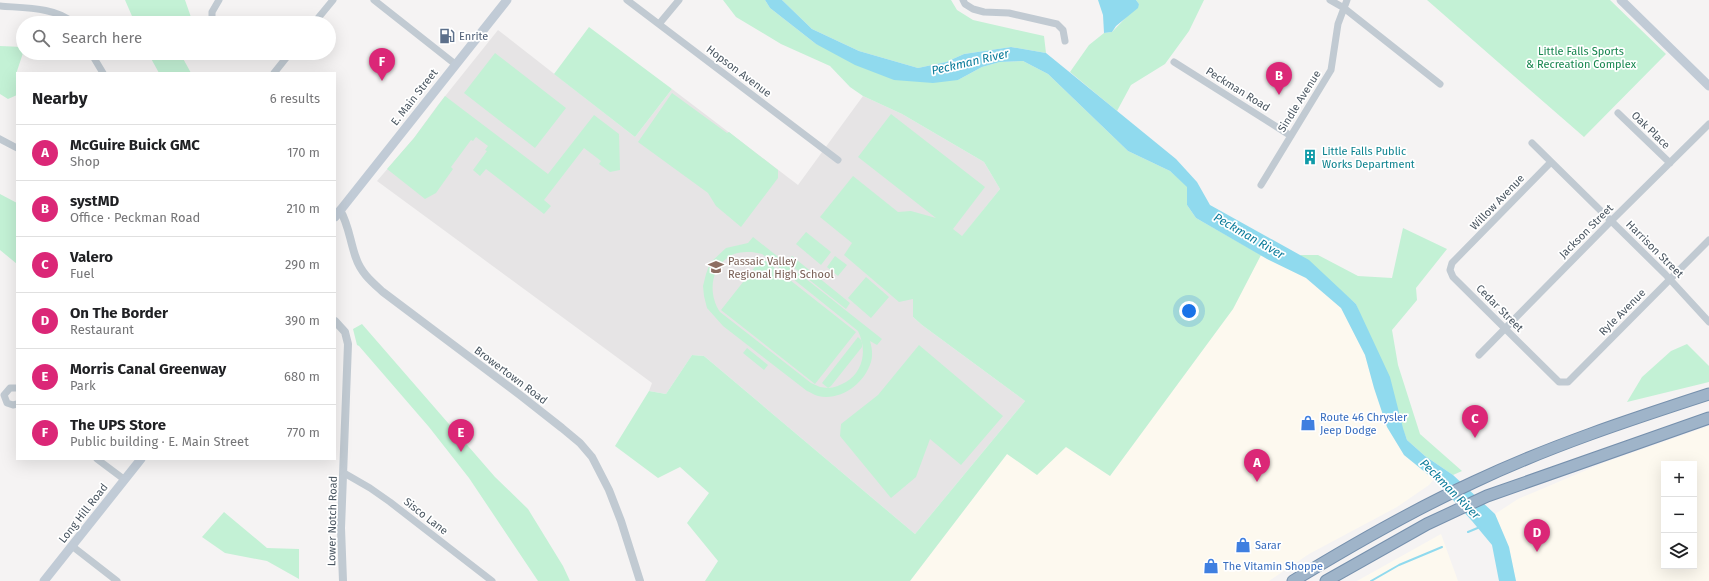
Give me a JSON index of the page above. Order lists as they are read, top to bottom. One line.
{"streets":{"main road":["E. Main Street","Long Hill Road"],"street":["Hopson Avenue","Peckman Road","Sindle Avenue","Oak Place","Willow Avenue","Jackson Street","Harrison Street","Cedar Street","Ryle Avenue","Browertown Road","Sisco Lane","Lower Notch Road"]},"crossings":[["Peckman Road","Sindle Avenue"],["E. Main Street","Browertown Road"],["Oak Place","Jackson Street"],["Willow Avenue","Harrison Street"],["Willow Avenue","Cedar Street"],["Jackson Street","Harrison Street"],["Jackson Street","Cedar Street"],["Harrison Street","Ryle Avenue"],["Cedar Street","Ryle Avenue"],["Sisco Lane","Lower Notch Road"]],"water":["Peckman River"],"parks":["Little Falls Sports & Recreation Complex"],"places":{"fuel station":["Enrite"],"building":["Little Falls Public Works Department"],"school or university":["Passaic Valley Regional High School"],"shop":["Route 46 Chrysler Jeep Dodge","Sarar","The Vitamin Shoppe"]},"page":{"search":"Search here","pins":["F","B","C","E","A","D"],"heading":["Nearby","6 results"],"list":[{"mark":"A","name":"McGuire Buick GMC","note":"Shop","value":"170 m"},{"mark":"B","name":"systMD","note":"Office · Peckman Road","value":"210 m"},{"mark":"C","name":"Valero","note":"Fuel","value":"290 m"},{"mark":"D","name":"On The Border","note":"Restaurant","value":"390 m"},{"mark":"E","name":"Morris Canal Greenway","note":"Park","value":"680 m"},{"mark":"F","name":"The UPS Store","note":"Public building · E. Main Street","value":"770 m"}],"map_buttons":["+","−"]}}
